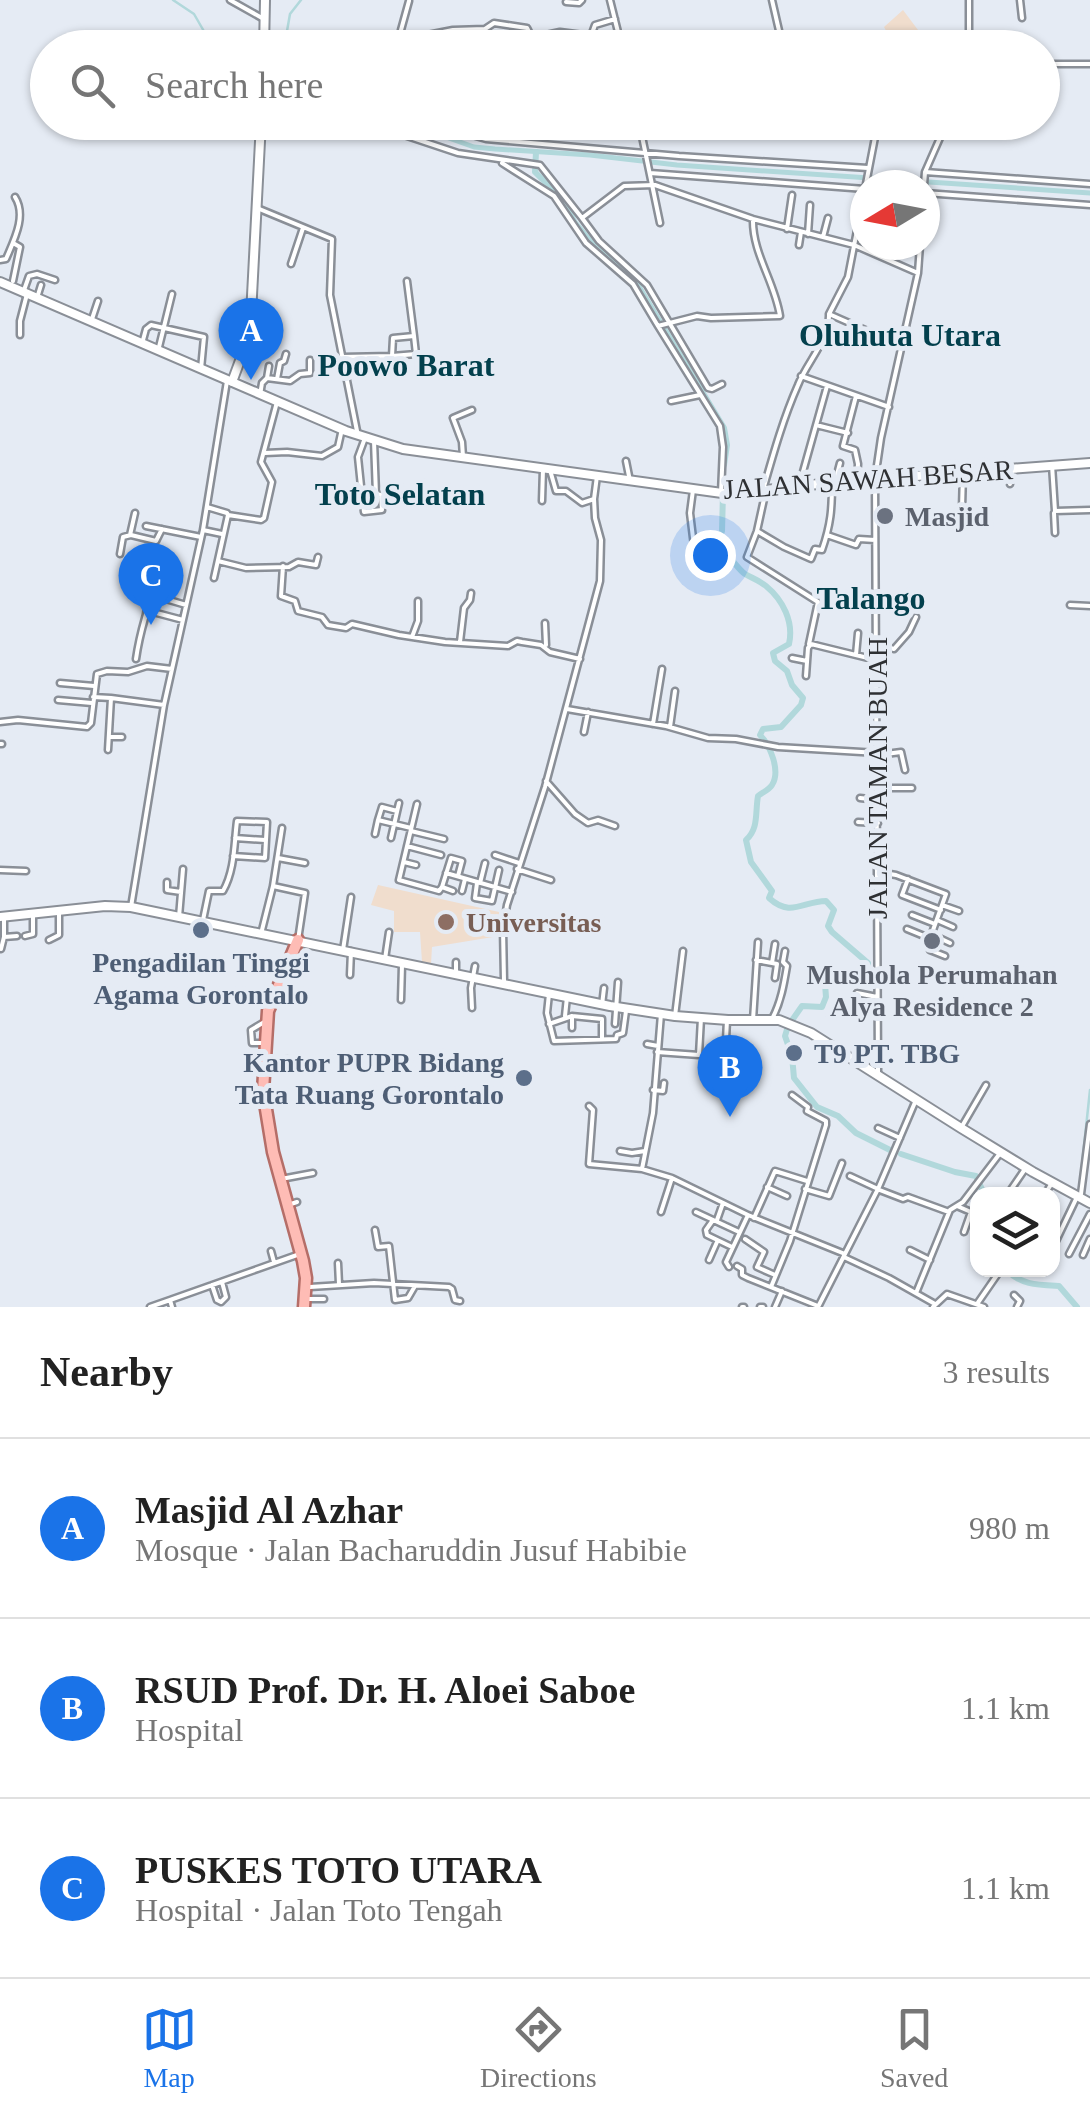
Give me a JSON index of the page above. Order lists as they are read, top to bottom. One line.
{"streets":{"main road":["JALAN SAWAH BESAR"],"street":["JALAN TAMAN BUAH"]},"crossings":[["JALAN SAWAH BESAR","JALAN TAMAN BUAH"]],"districts":["Oluhuta Utara","Poowo Barat","Toto Selatan","Talango"],"places":["Masjid","Universitas","Pengadilan Tinggi Agama Gorontalo","Mushola Perumahan Alya Residence 2","T9 PT. TBG","Kantor PUPR Bidang Tata Ruang Gorontalo"],"north":"left","page":{"search":"Search here","pins":["A","C","B"],"heading":["Nearby","3 results"],"list":[{"mark":"A","name":"Masjid Al Azhar","note":"Mosque · Jalan Bacharuddin Jusuf Habibie","value":"980 m"},{"mark":"B","name":"RSUD Prof. Dr. H. Aloei Saboe","note":"Hospital","value":"1.1 km"},{"mark":"C","name":"PUSKES TOTO UTARA","note":"Hospital · Jalan Toto Tengah","value":"1.1 km"}],"nav":["Map","Directions","Saved"]}}
